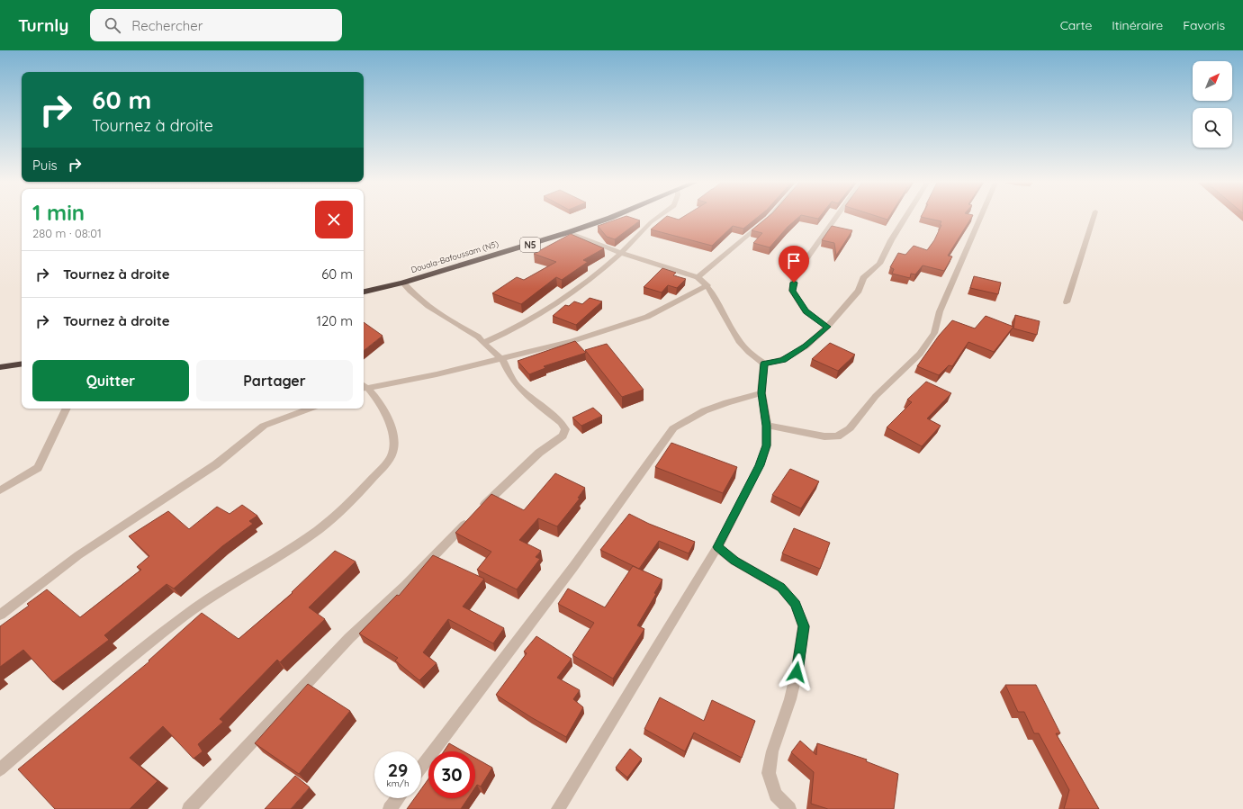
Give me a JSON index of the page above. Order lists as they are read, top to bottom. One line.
{"streets":{"highway":["N5","Douala-Bafoussam (N5)"]},"north":"top right","page":{"header":"Turnly","search":"Rechercher","nav":["Carte","Itinéraire","Favoris"],"turn":["60 m","Tournez à droite"],"then":"Puis","heading":["1 min","280 m · 08:01"],"list":[{"name":"Tournez à droite","value":"60 m"},{"name":"Tournez à droite","value":"120 m"}],"buttons":["Quitter","Partager"],"speed":"29 km/h","limit":"30"}}
